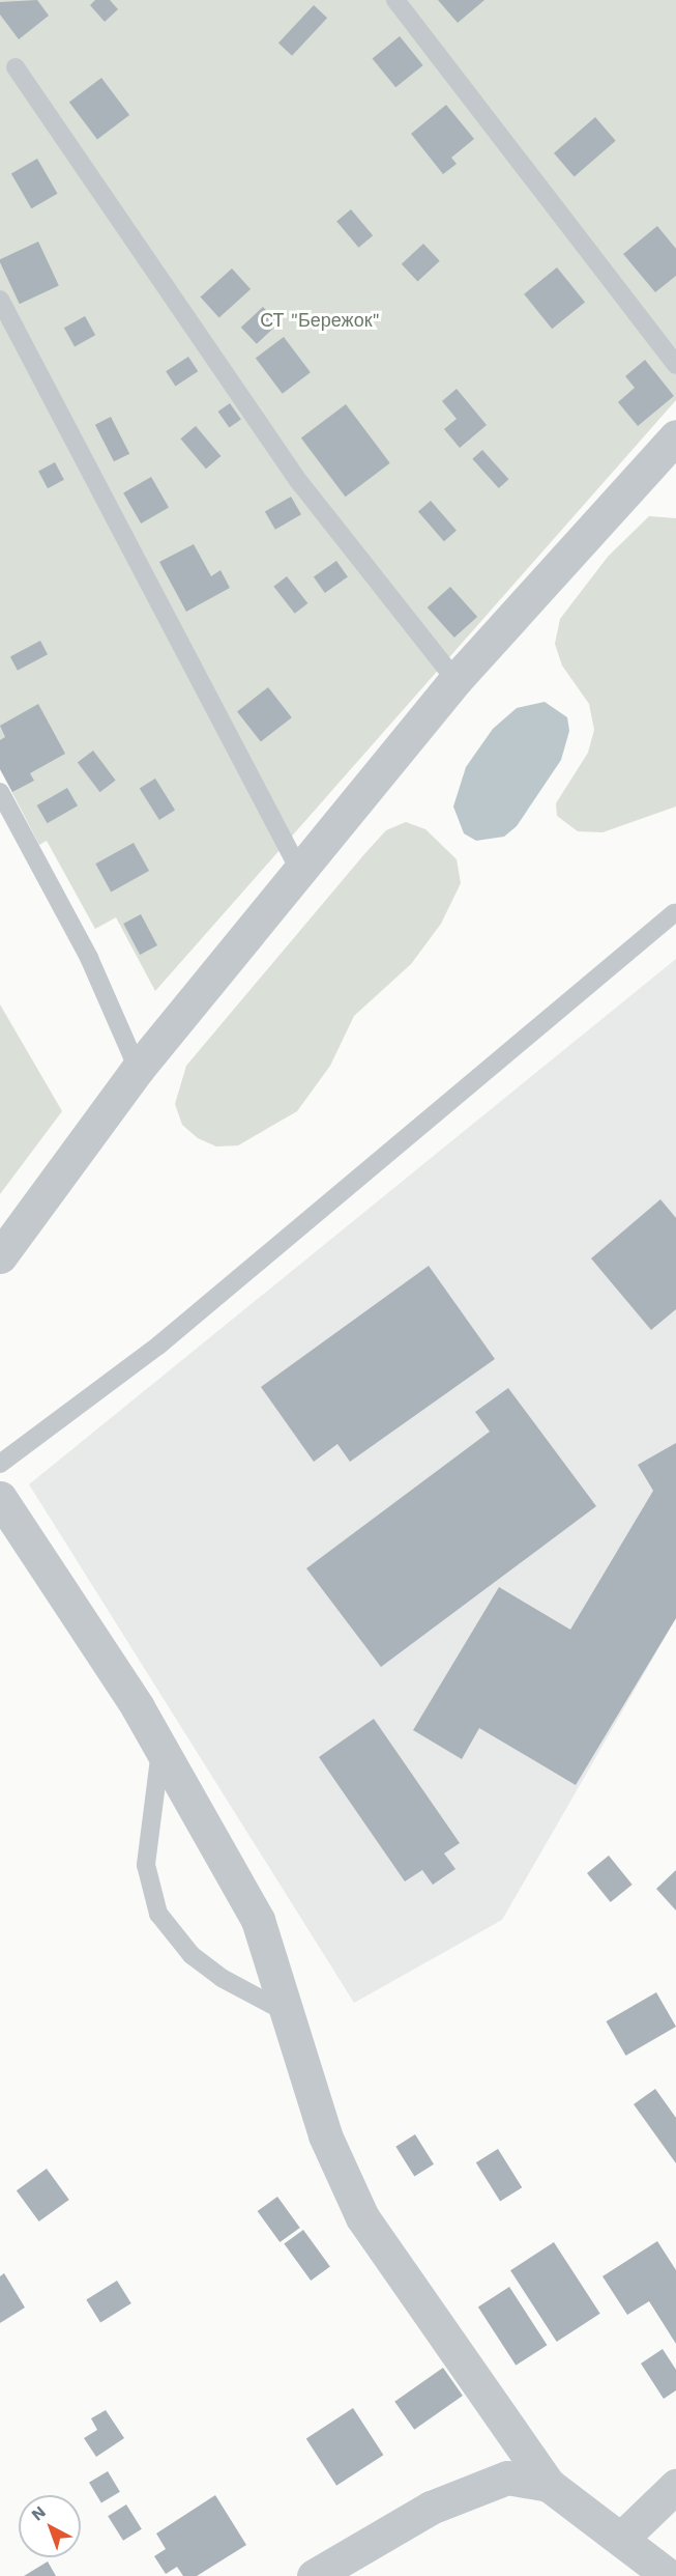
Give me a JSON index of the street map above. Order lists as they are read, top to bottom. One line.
{"parks":["СТ \"Бережок\""],"north":"top left"}
